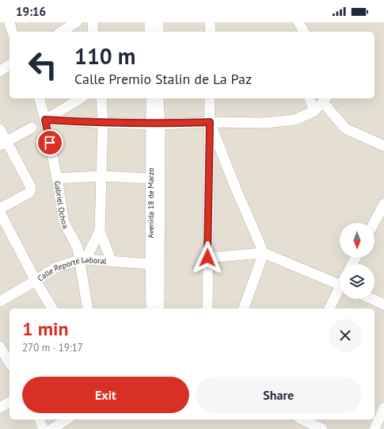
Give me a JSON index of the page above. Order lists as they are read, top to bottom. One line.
{"streets":{"street":["Avenida 18 de Marzo","Gabriel Ochoa","Calle Reporte Laboral"]},"crossings":[["Avenida 18 de Marzo","Calle Reporte Laboral"],["Gabriel Ochoa","Calle Reporte Laboral"]],"north":"bottom","page":{"status":"19:16","turn":["110 m","Calle Premio Stalin de La Paz"],"heading":["1 min","270 m · 19:17"],"buttons":["Exit","Share"]}}
